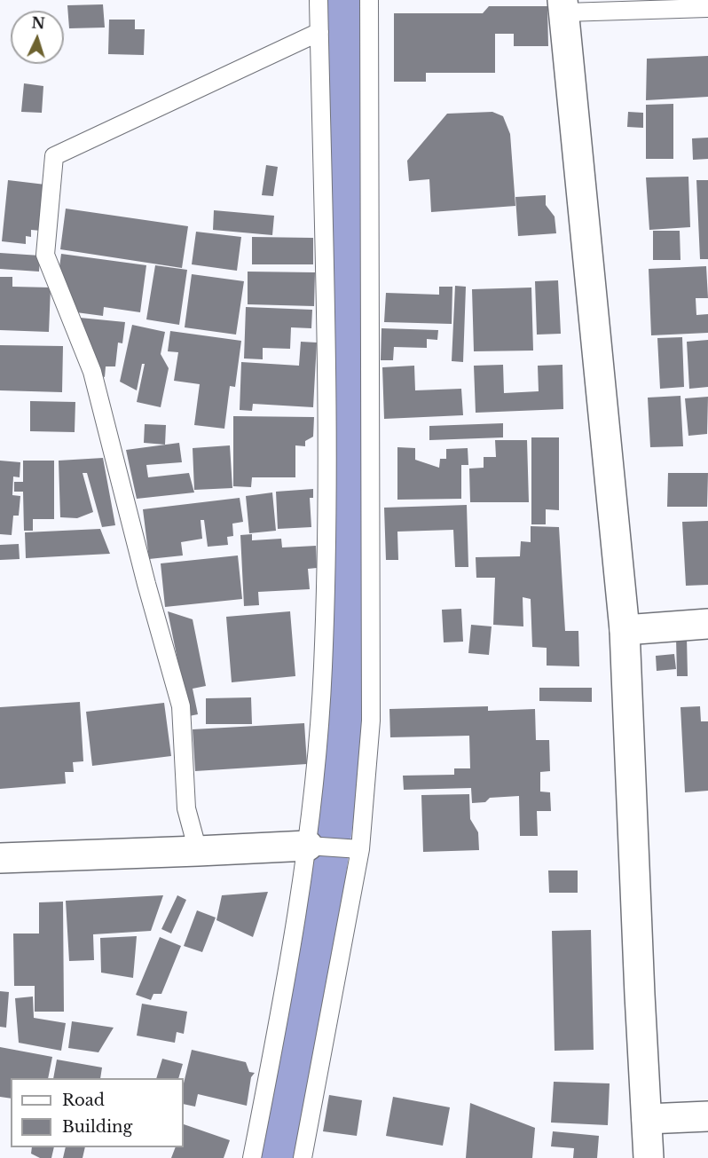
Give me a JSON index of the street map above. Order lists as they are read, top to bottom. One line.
{"legend":["Road","Building"],"north":"top"}
